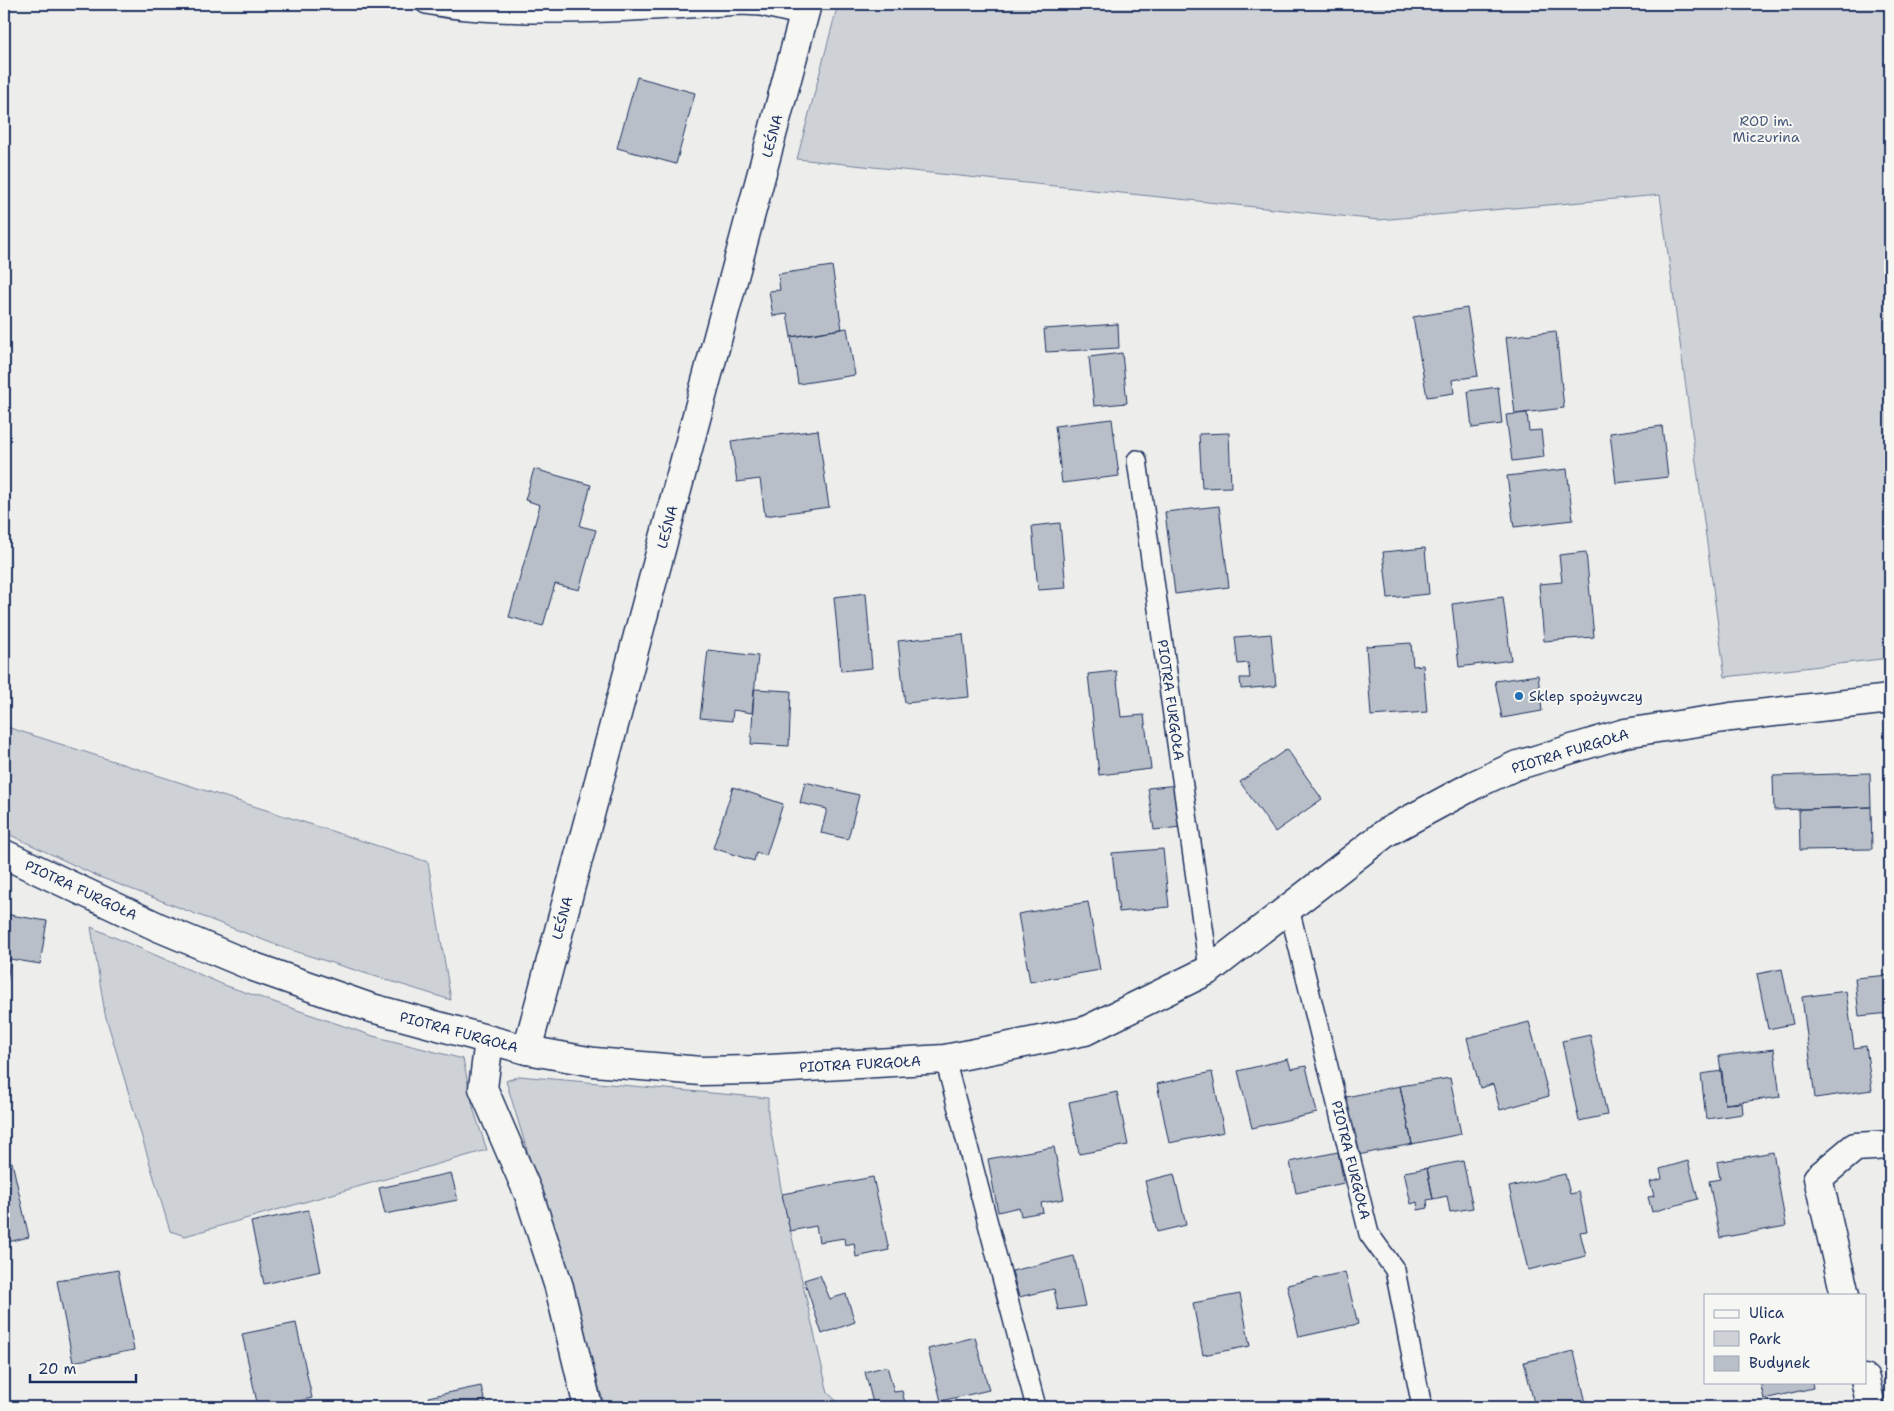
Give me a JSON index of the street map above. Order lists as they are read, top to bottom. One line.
{"streets":{"street":["LEŚNA","PIOTRA FURGOŁA"]},"crossings":[["LEŚNA","PIOTRA FURGOŁA"]],"parks":["ROD im. Miczurina"],"places":["Sklep spożywczy"],"legend":["Ulica","Park","Budynek"],"scale_bar":"20 m"}
